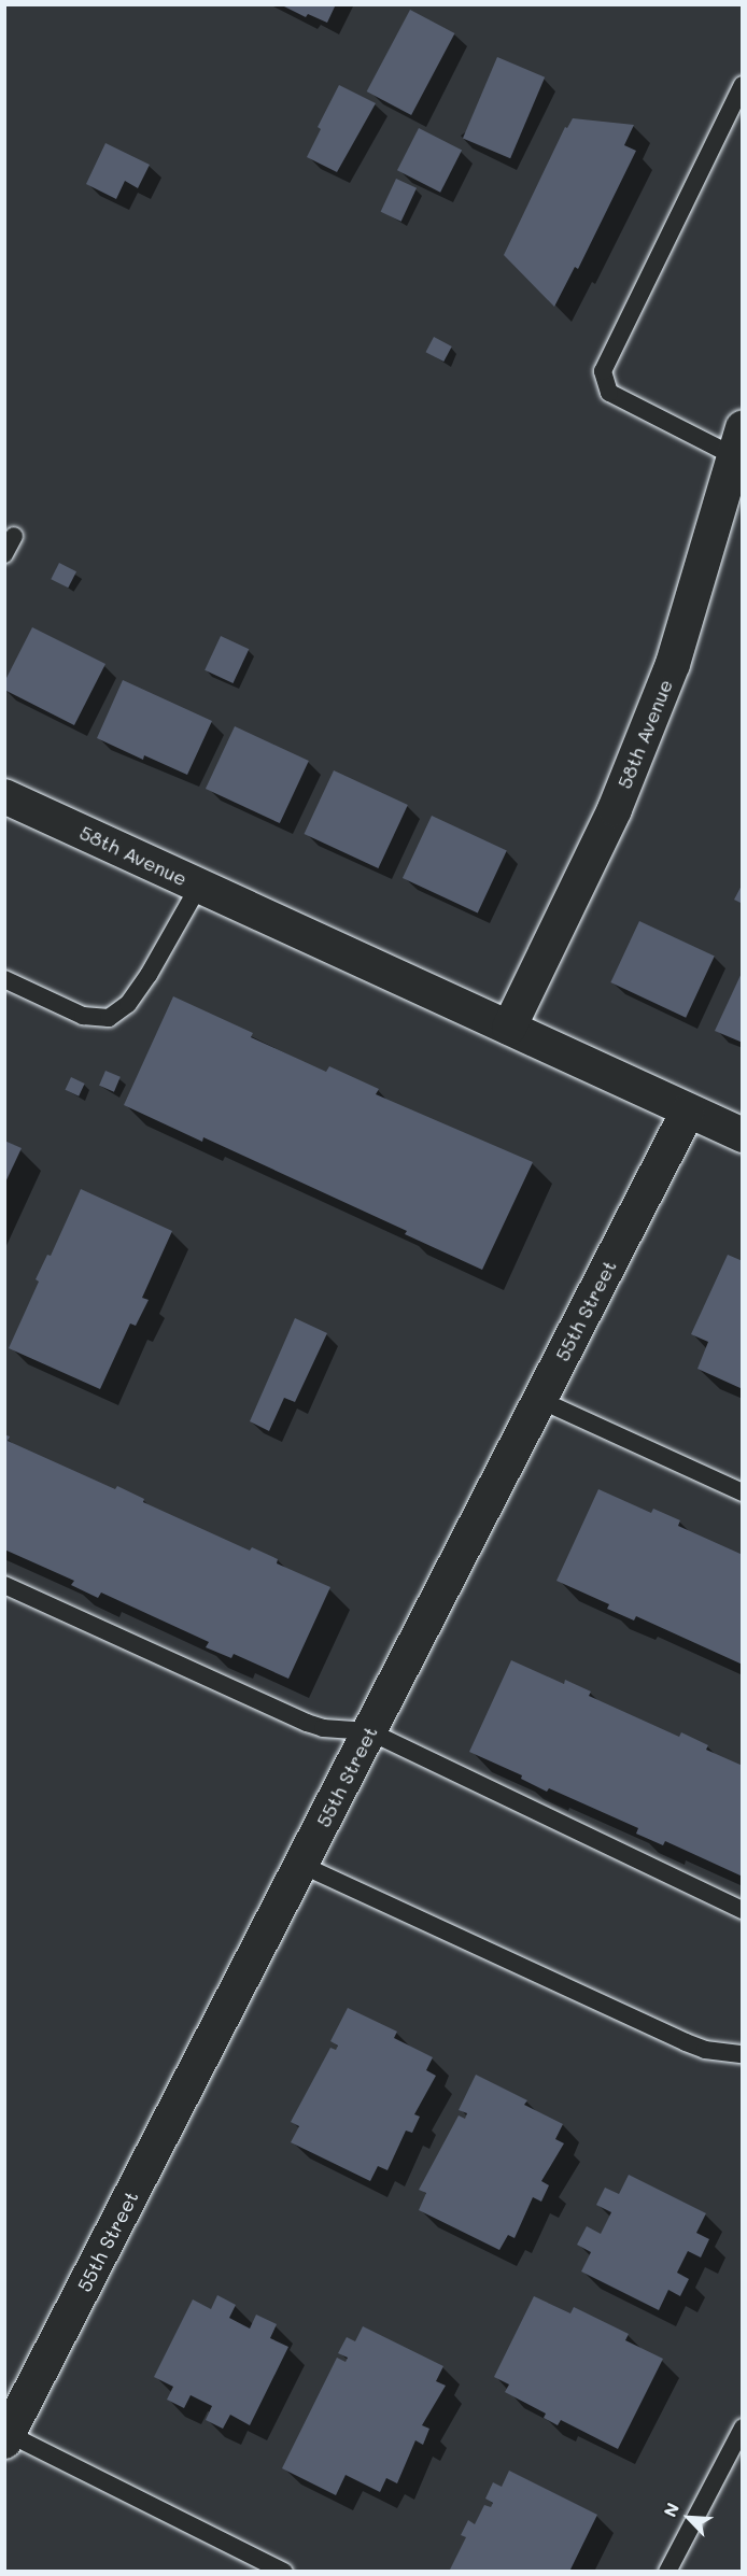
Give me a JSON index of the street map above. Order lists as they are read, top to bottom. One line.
{"streets":{"street":["58th Avenue","55th Street"]},"crossings":[["58th Avenue","55th Street"]],"north":"top left"}
